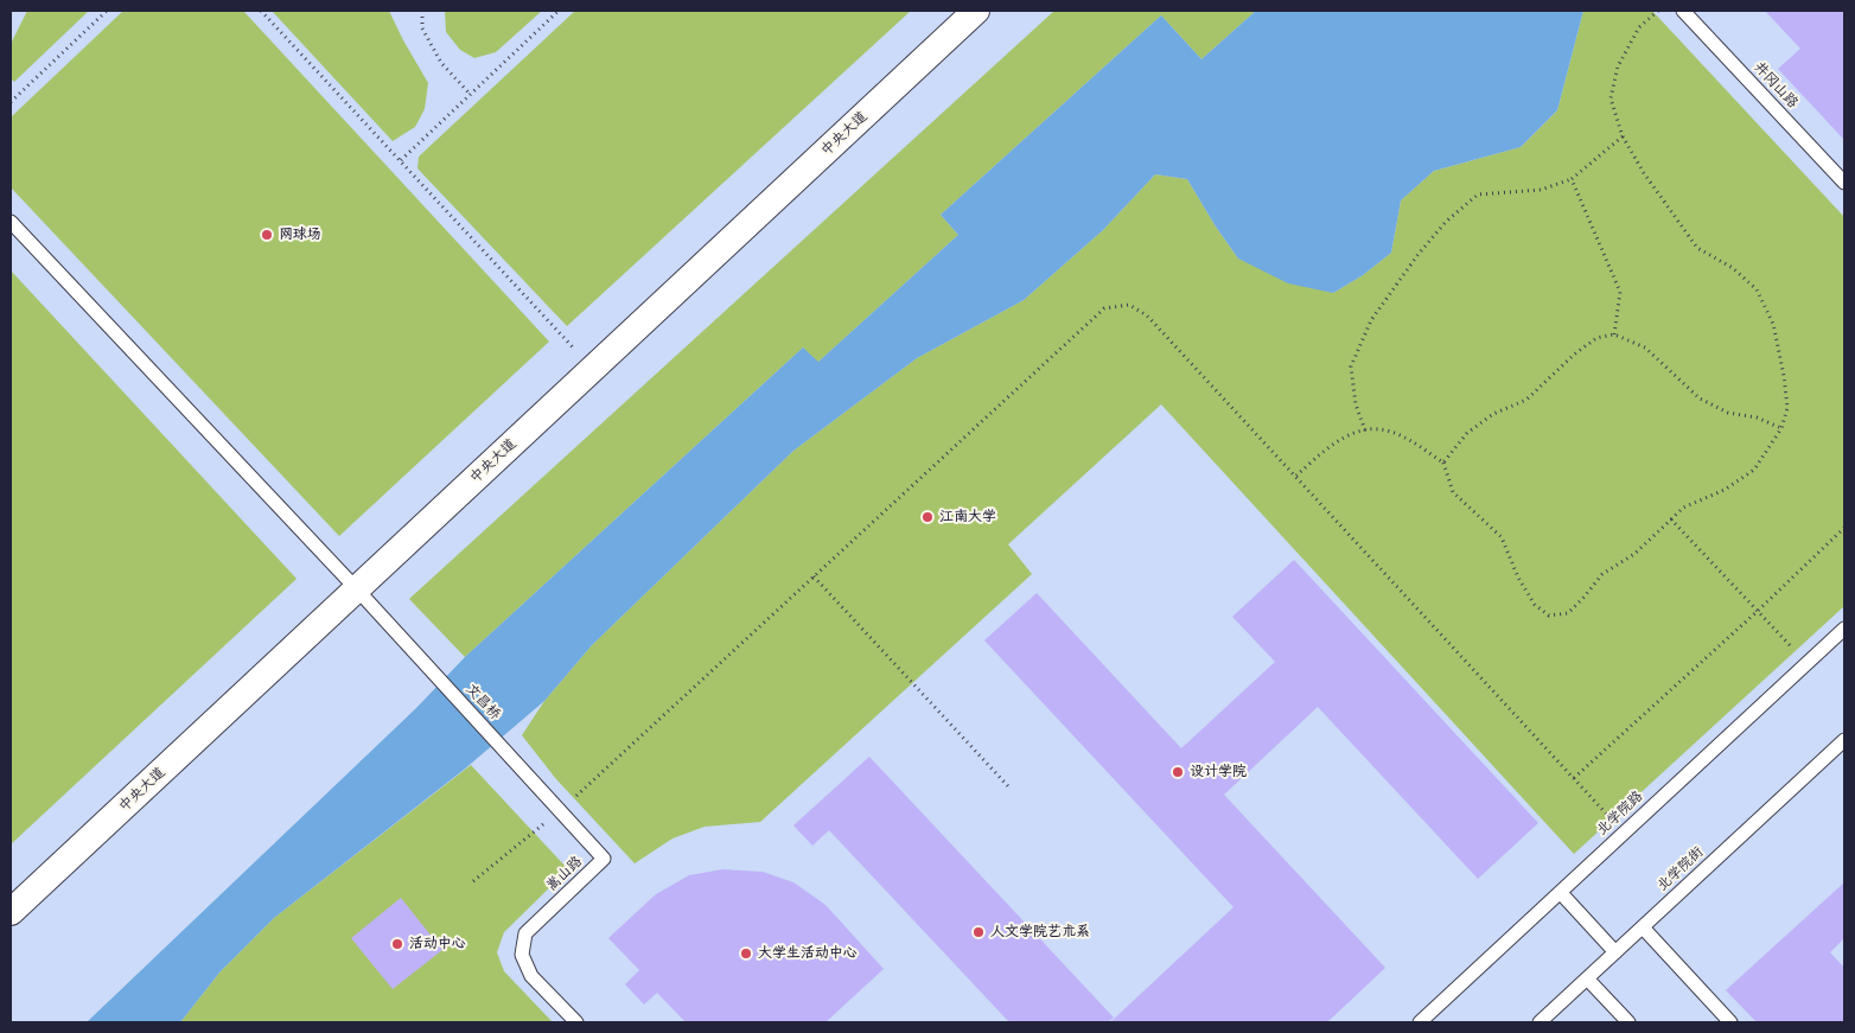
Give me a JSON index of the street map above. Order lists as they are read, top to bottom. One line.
{"streets":{"street":["中央大道"],"lane":["井冈山路","文昌桥","北学院路","北学院街","嵩山路"]},"crossings":[["中央大道","文昌桥"],["文昌桥","嵩山路"]],"places":["网球场","江南大学","设计学院","人文学院艺术系","活动中心","大学生活动中心"]}
